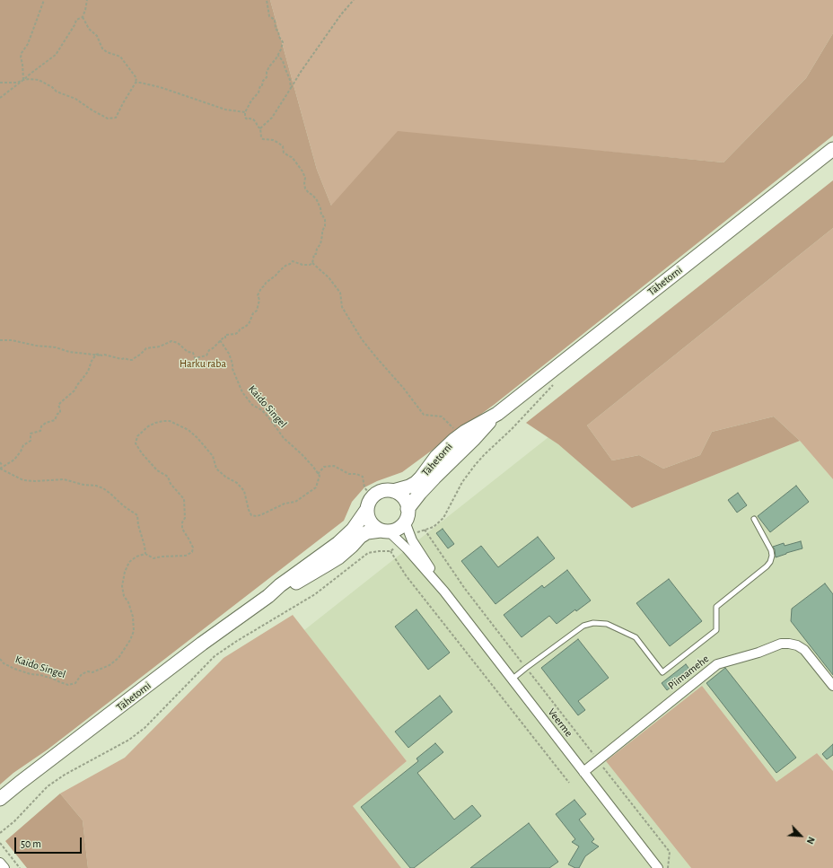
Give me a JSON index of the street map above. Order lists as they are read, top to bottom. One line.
{"streets":{"street":["Tähetorni","Piimamehe","Veerme"],"path":["Kaido Singel"]},"crossings":[["Tähetorni","Veerme"],["Piimamehe","Veerme"]],"parks":["Harku raba"],"scale_bar":"50 m","north":"bottom right"}
